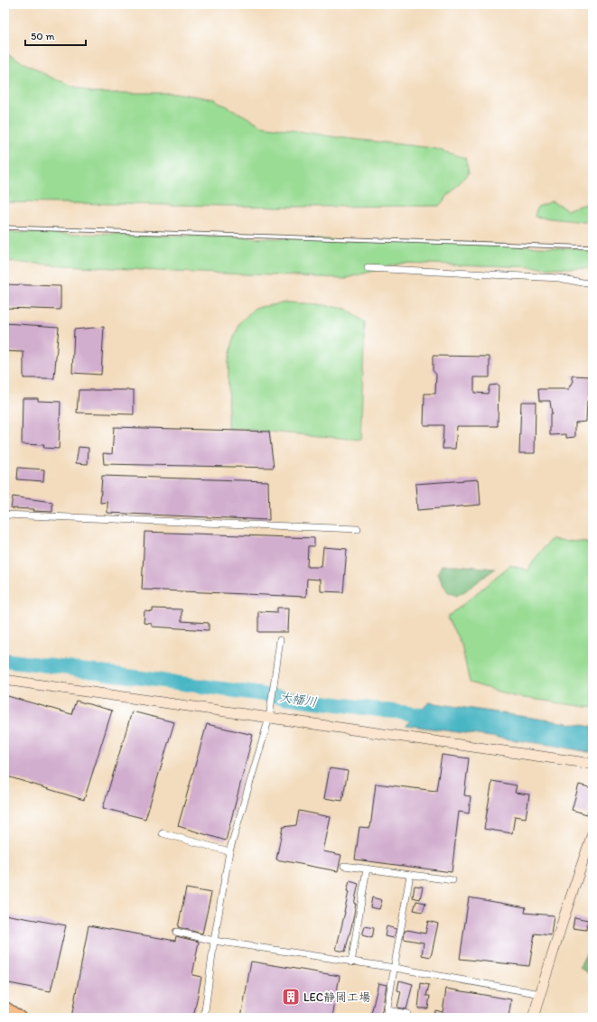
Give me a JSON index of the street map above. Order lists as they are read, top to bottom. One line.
{"water":["大幡川"],"places":{"building":["LEC静岡工場"]},"scale_bar":"50 m"}
